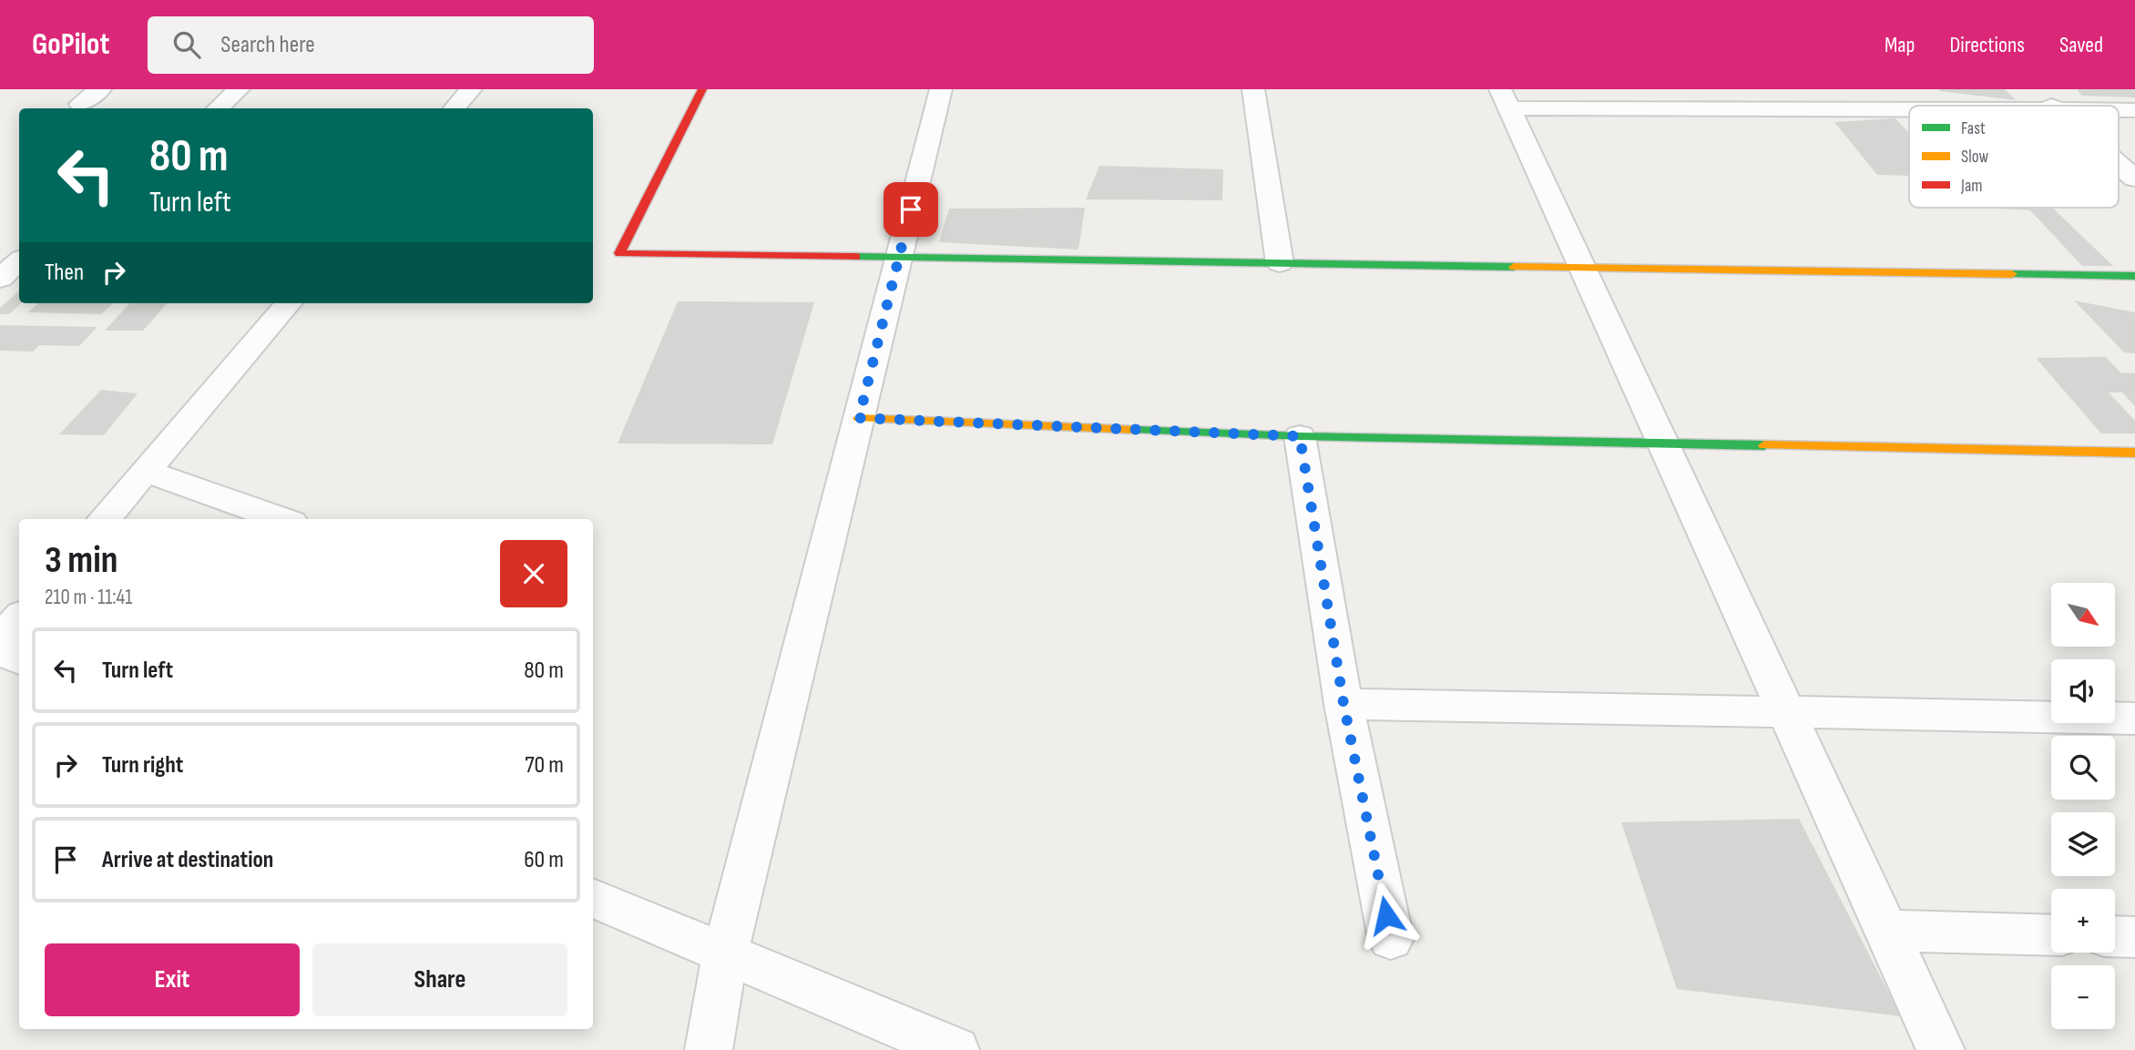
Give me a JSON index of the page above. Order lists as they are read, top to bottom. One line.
{"legend":["Fast","Slow","Jam"],"north":"bottom right","page":{"header":"GoPilot","search":"Search here","nav":["Map","Directions","Saved"],"turn":["80 m","Turn left"],"then":"Then","heading":["3 min","210 m · 11:41"],"map_buttons":["+","−"],"list":[{"name":"Turn left","value":"80 m"},{"name":"Turn right","value":"70 m"},{"name":"Arrive at destination","value":"60 m"}],"buttons":["Exit","Share"]}}
